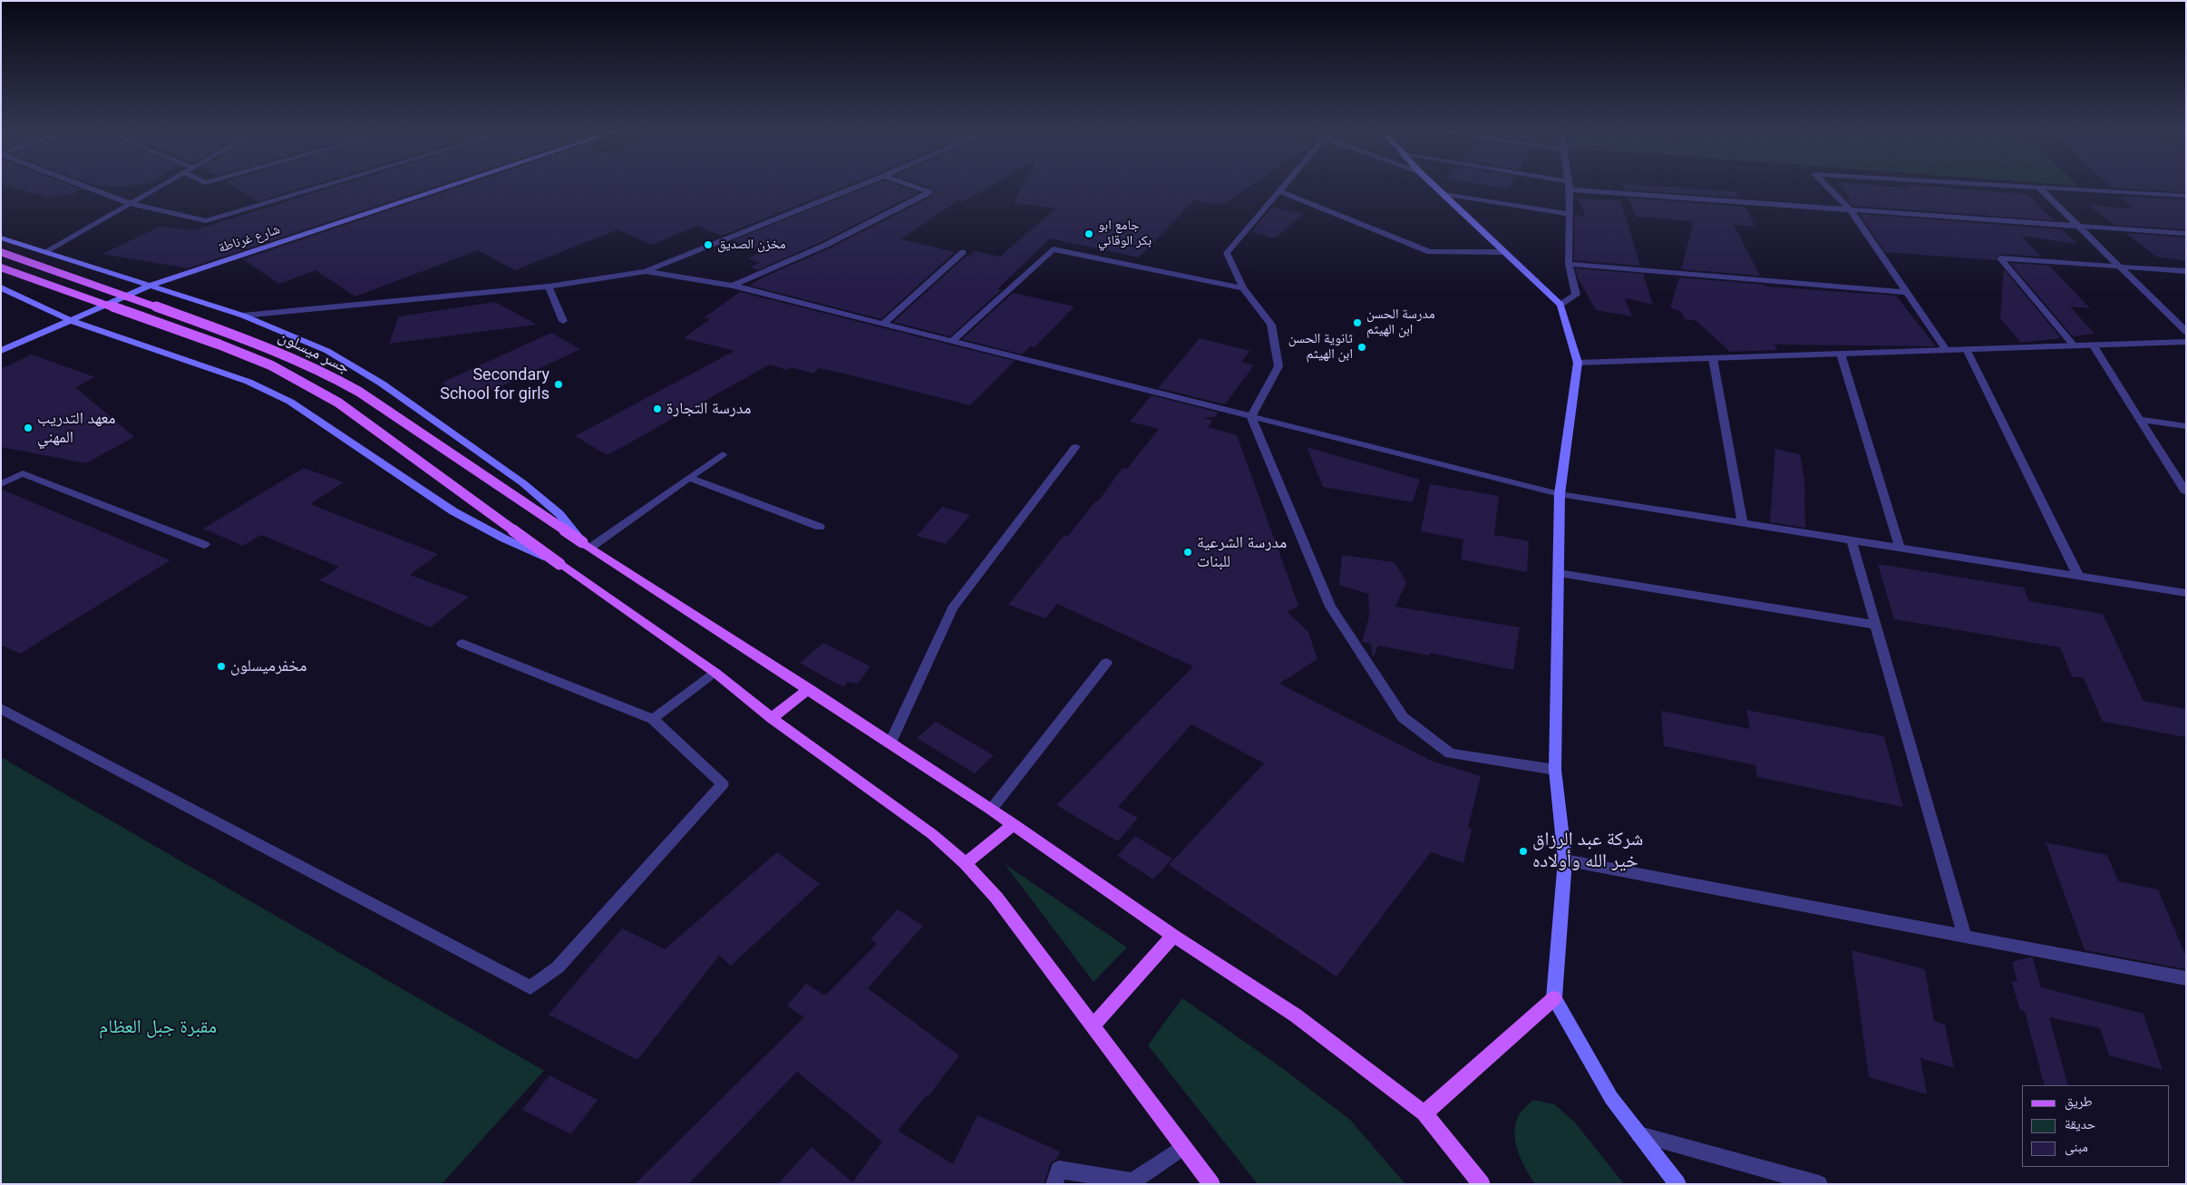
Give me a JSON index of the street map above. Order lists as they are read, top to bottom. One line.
{"streets":{"main road":["شارع غرناطة","جسر ميسلون"]},"parks":["مقبرة جبل العظام"],"places":["جامع ابو بكر الوقائي","مخزن الصديق","مدرسة الحسن ابن الهيثم","ثانوية الحسن ابن الهيثم","Secondary School for girls","مدرسة التجارة","معهد التدريب المهني","مدرسة الشرعية للبنات","مخفرميسلون","شركة عبد الرزاق خير الله وأولاده"],"legend":["طريق","حديقة","مبنى"]}
